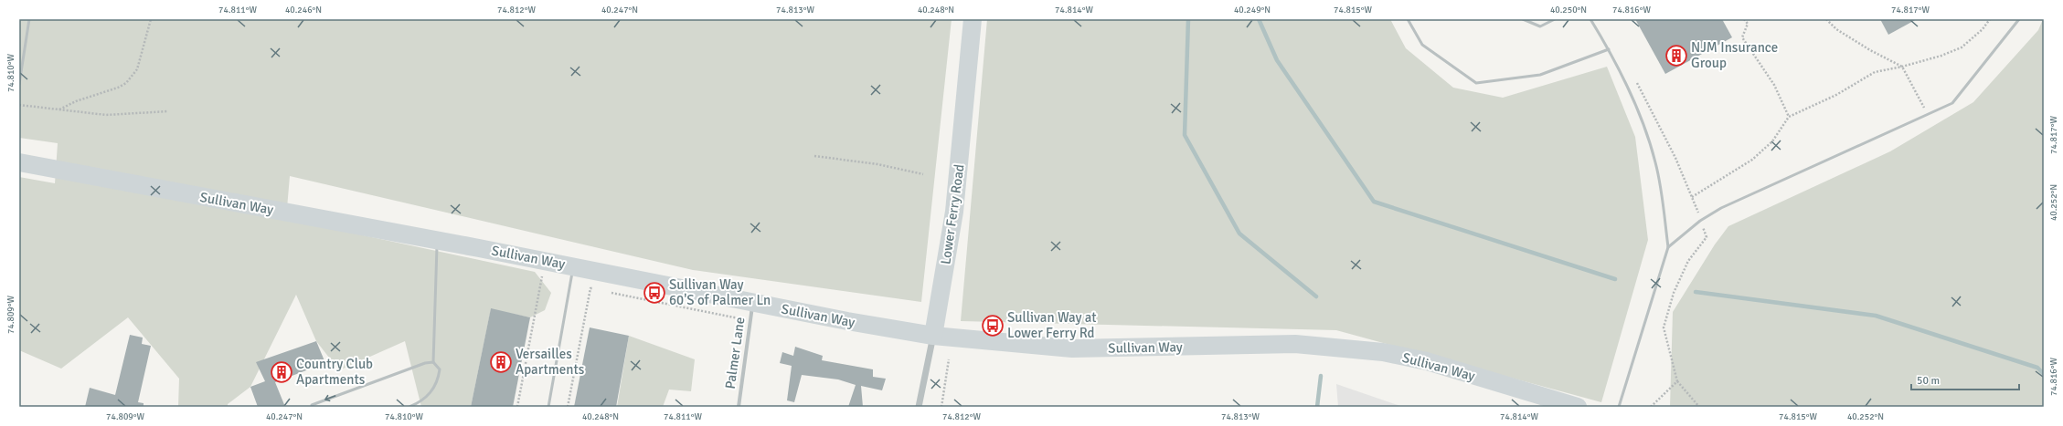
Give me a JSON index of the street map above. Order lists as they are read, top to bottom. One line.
{"streets":{"main road":["Sullivan Way","Lower Ferry Road"],"street":["Palmer Lane"]},"crossings":[["Sullivan Way","Lower Ferry Road"],["Sullivan Way","Palmer Lane"]],"places":{"building":["NJM Insurance Group","Versailles Apartments","Country Club Apartments"],"bus stop":["Sullivan Way 60'S of Palmer Ln","Sullivan Way at Lower Ferry Rd"]},"scale_bar":"50 m","coordinates":["74.811°W","40.246°N","74.812°W","40.247°N","74.813°W","40.248°N","74.814°W","40.249°N","74.815°W","40.250°N","74.816°W","74.817°W","74.810°W","40.252°N","74.809°W"]}
